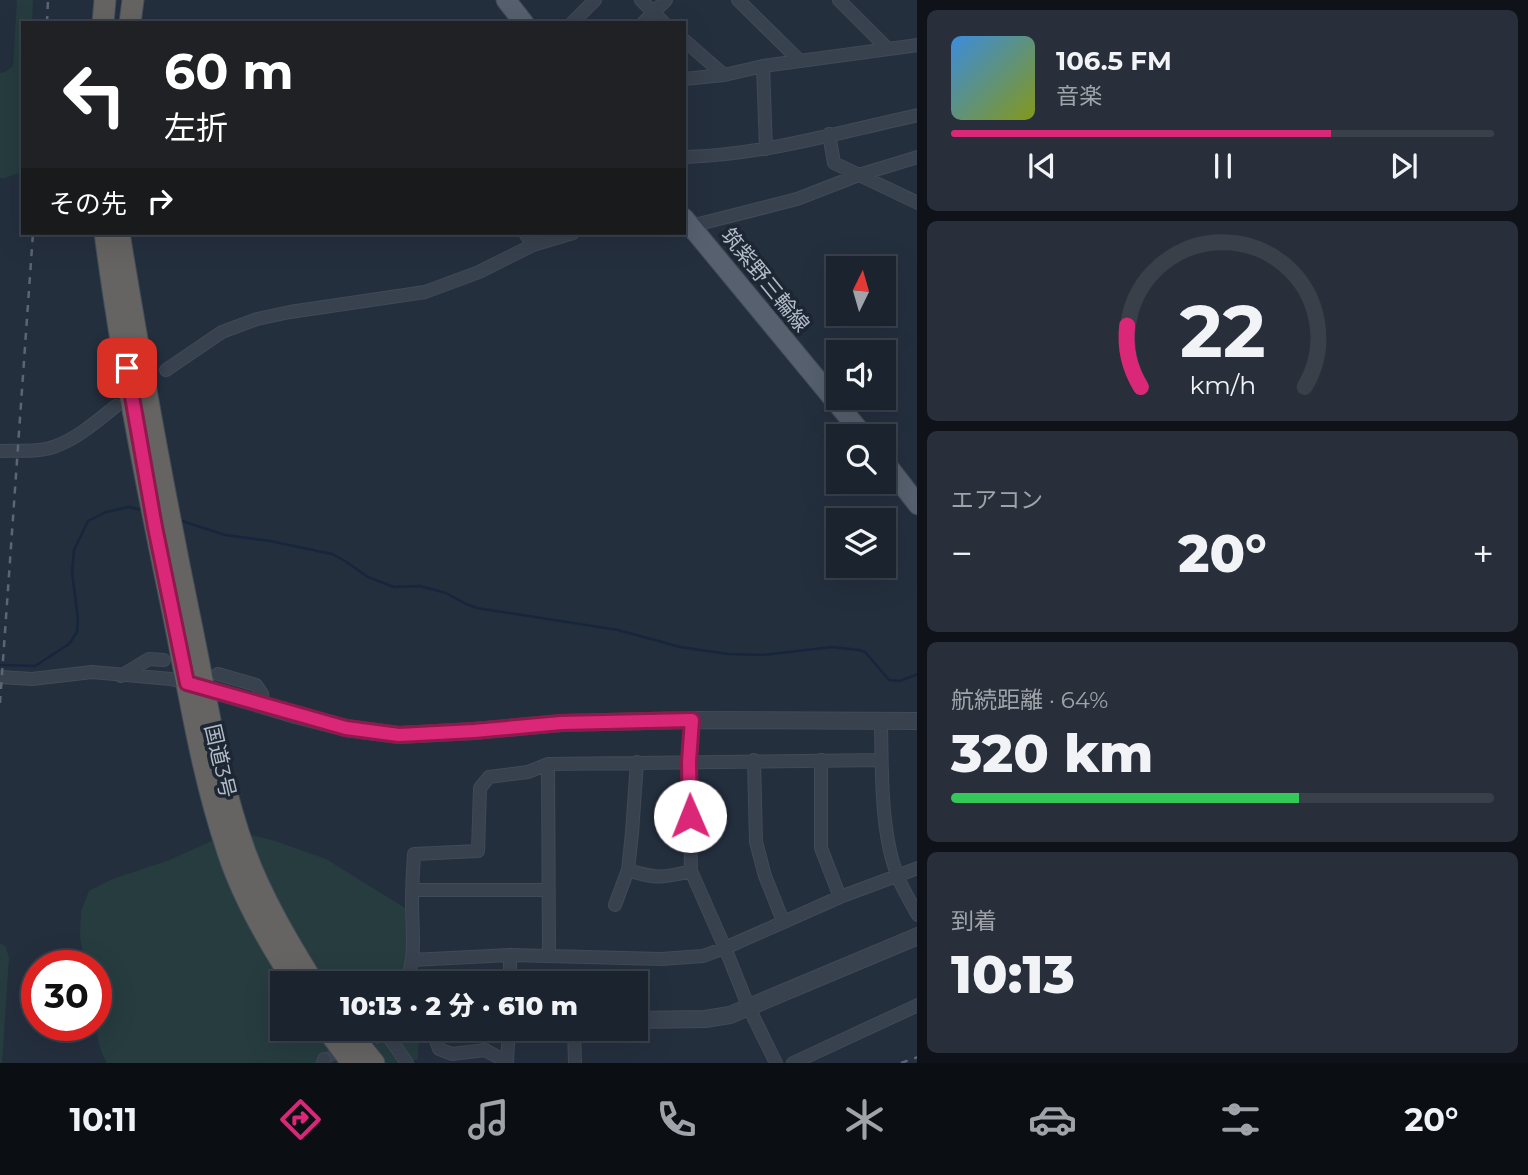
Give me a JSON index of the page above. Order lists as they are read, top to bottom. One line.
{"streets":{"highway":["国道3号"],"main road":["筑紫野三輪線"]},"north":"top","page":{"turn":["60 m","左折"],"song":["106.5 FM","音楽"],"then":"その先","tile":["エアコン",["航続距離 · 64%","320 km"],["到着","10:13"]],"heat":["−","20°","+"],"limit":"30","trip":"10:13 · 2 分 · 610 m","tabs":["10:11","20°"],"gauge":["22","km/h"]}}
